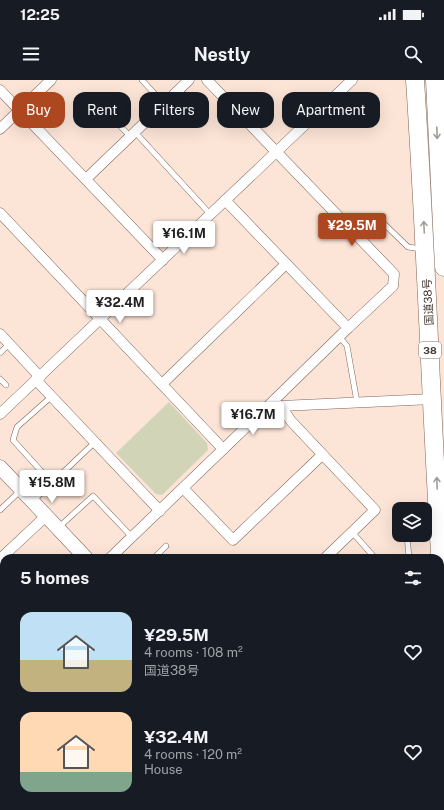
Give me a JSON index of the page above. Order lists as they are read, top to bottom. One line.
{"streets":{"highway":["国道38号","38"]},"page":{"status":"12:25","header":"Nestly","chip":["Buy","Rent","Filters","New","Apartment"],"price":["¥29.5M","¥16.1M","¥32.4M","¥16.7M","¥15.8M"],"heading":"5 homes","list":[{"name":"¥29.5M","note":"4 rooms · 108 m² · 国道38号"},{"name":"¥32.4M","note":"4 rooms · 120 m² · House"}]}}
